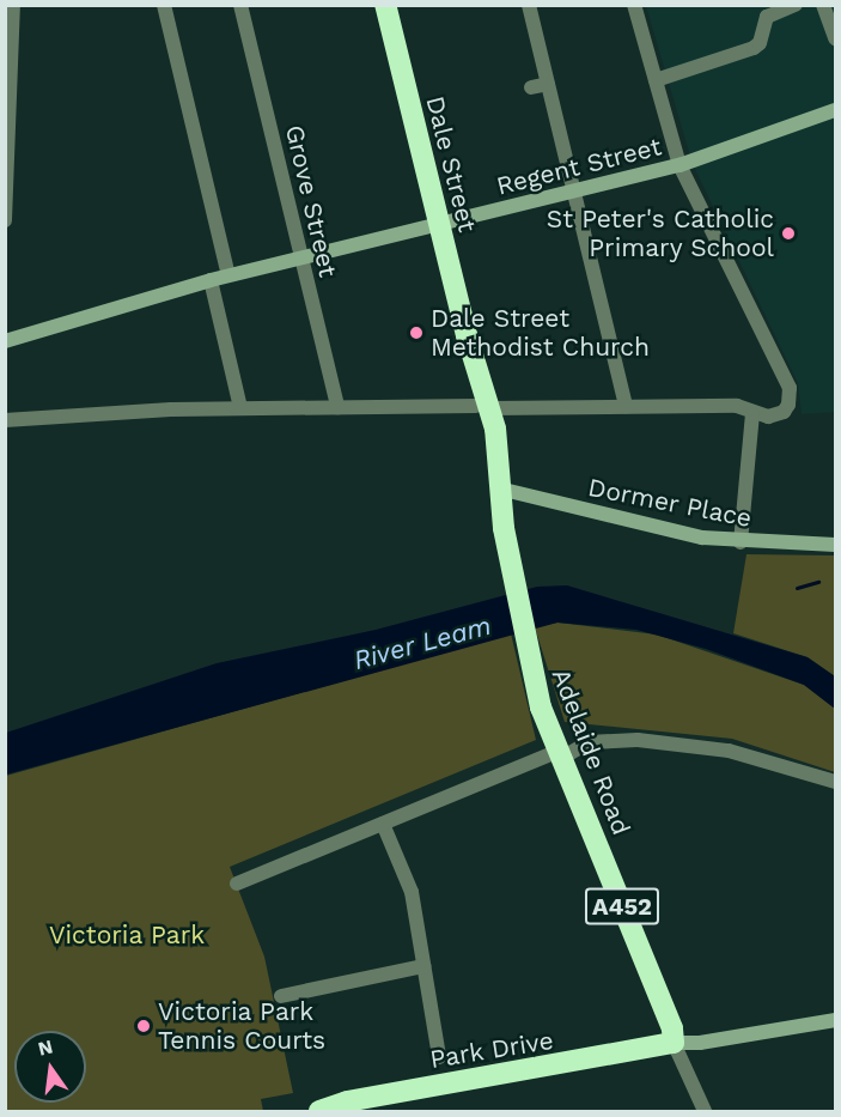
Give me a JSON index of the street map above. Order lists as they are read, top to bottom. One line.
{"streets":{"highway":["Dale Street","Adelaide Road","A452","Park Drive"],"street":["Regent Street","Grove Street","Dormer Place"]},"crossings":[["Dale Street","Regent Street"],["Dale Street","Adelaide Road"],["Regent Street","Grove Street"],["Dormer Place","Adelaide Road"],["Adelaide Road","Park Drive"]],"water":["River Leam"],"parks":["Victoria Park"],"places":["St Peter's Catholic Primary School","Dale Street Methodist Church","Victoria Park Tennis Courts"],"north":"top"}
